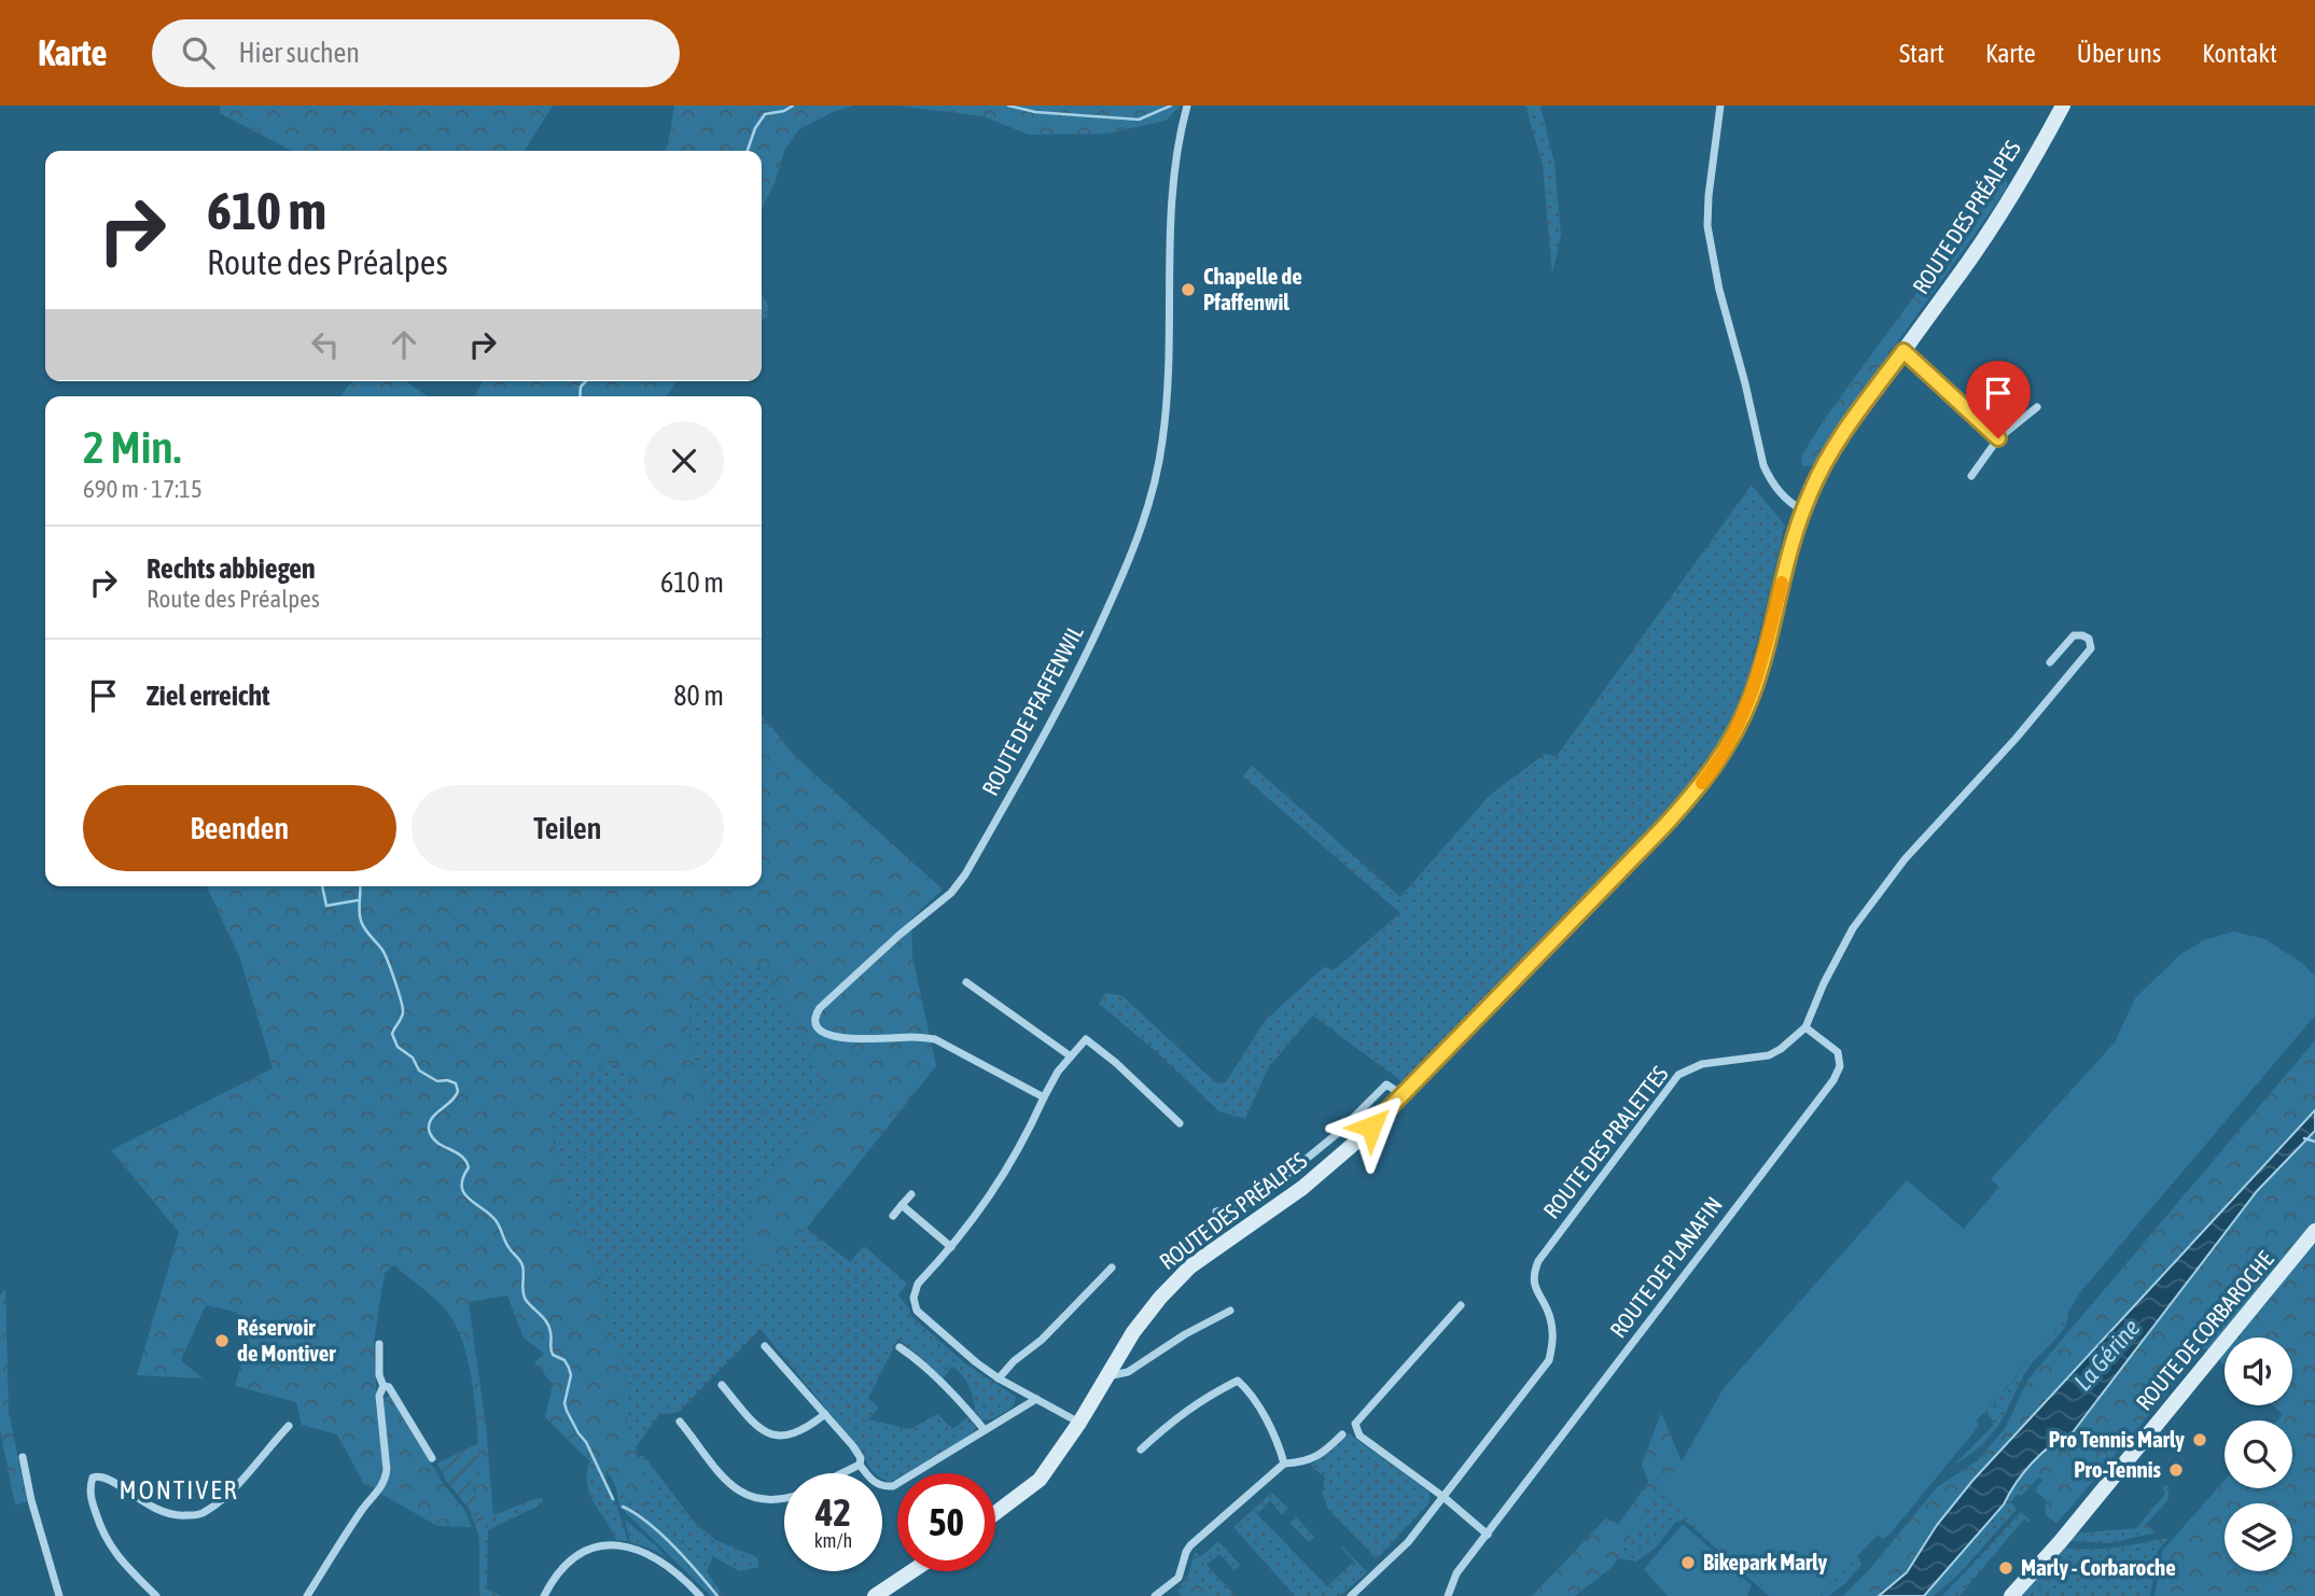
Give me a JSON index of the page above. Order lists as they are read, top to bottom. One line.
{"streets":{"main road":["ROUTE DES PRÉALPES","ROUTE DE CORBAROCHE"],"street":["ROUTE DE PFAFFENWIL","ROUTE DES PRALETTES","ROUTE DE PLANAFIN"]},"crossings":[["ROUTE DES PRALETTES","ROUTE DE PLANAFIN"]],"districts":["MONTIVER"],"water":["La Gérine"],"places":["Chapelle de Pfaffenwil","Réservoir de Montiver","Pro Tennis Marly","Pro-Tennis","Bikepark Marly","Marly - Corbaroche"],"page":{"header":"Karte","search":"Hier suchen","nav":["Start","Karte","Über uns","Kontakt"],"turn":["610 m","Route des Préalpes"],"heading":["2 Min.","690 m · 17:15"],"list":[{"name":"Rechts abbiegen","note":"Route des Préalpes","value":"610 m"},{"name":"Ziel erreicht","value":"80 m"}],"buttons":["Beenden","Teilen"],"speed":"42 km/h","limit":"50"}}
